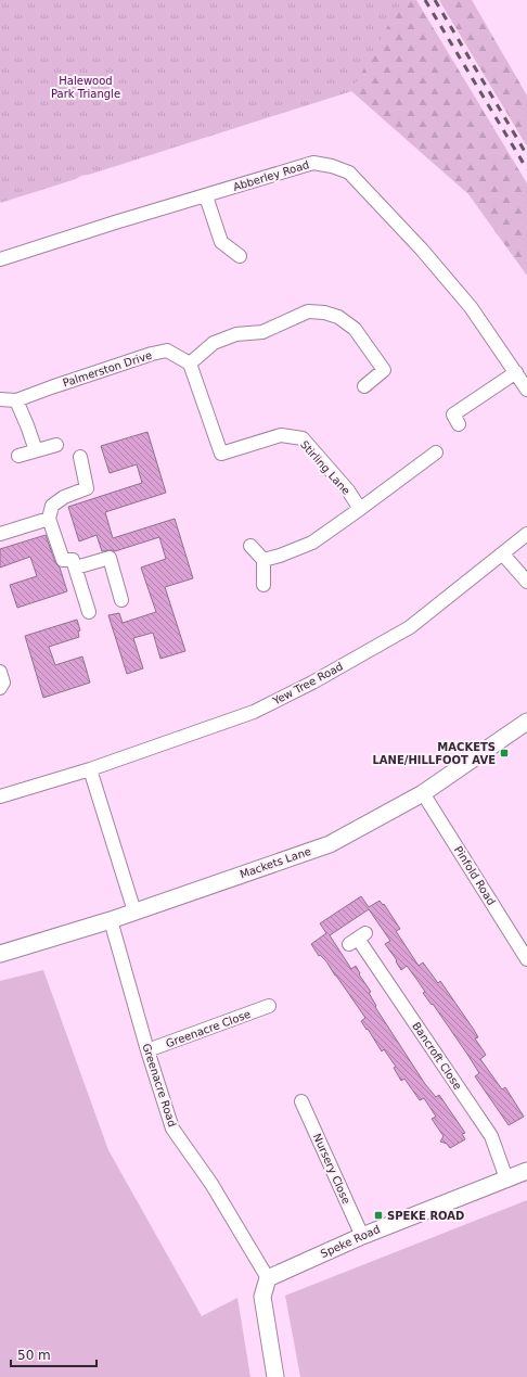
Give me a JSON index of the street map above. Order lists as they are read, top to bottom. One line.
{"streets":{"street":["Abberley Road","Palmerston Drive","Stirling Lane","Yew Tree Road","Mackets Lane","Pinfold Road","Greenacre Close","Bancroft Close","Greenacre Road","Nursery Close","Speke Road"]},"crossings":[["Palmerston Drive","Stirling Lane"],["Mackets Lane","Pinfold Road"],["Mackets Lane","Greenacre Road"],["Greenacre Close","Greenacre Road"],["Bancroft Close","Speke Road"],["Greenacre Road","Speke Road"],["Nursery Close","Speke Road"]],"parks":["Halewood Park Triangle"],"places":{"transit":["MACKETS LANE/HILLFOOT AVE","SPEKE ROAD"]},"scale_bar":"50 m"}
